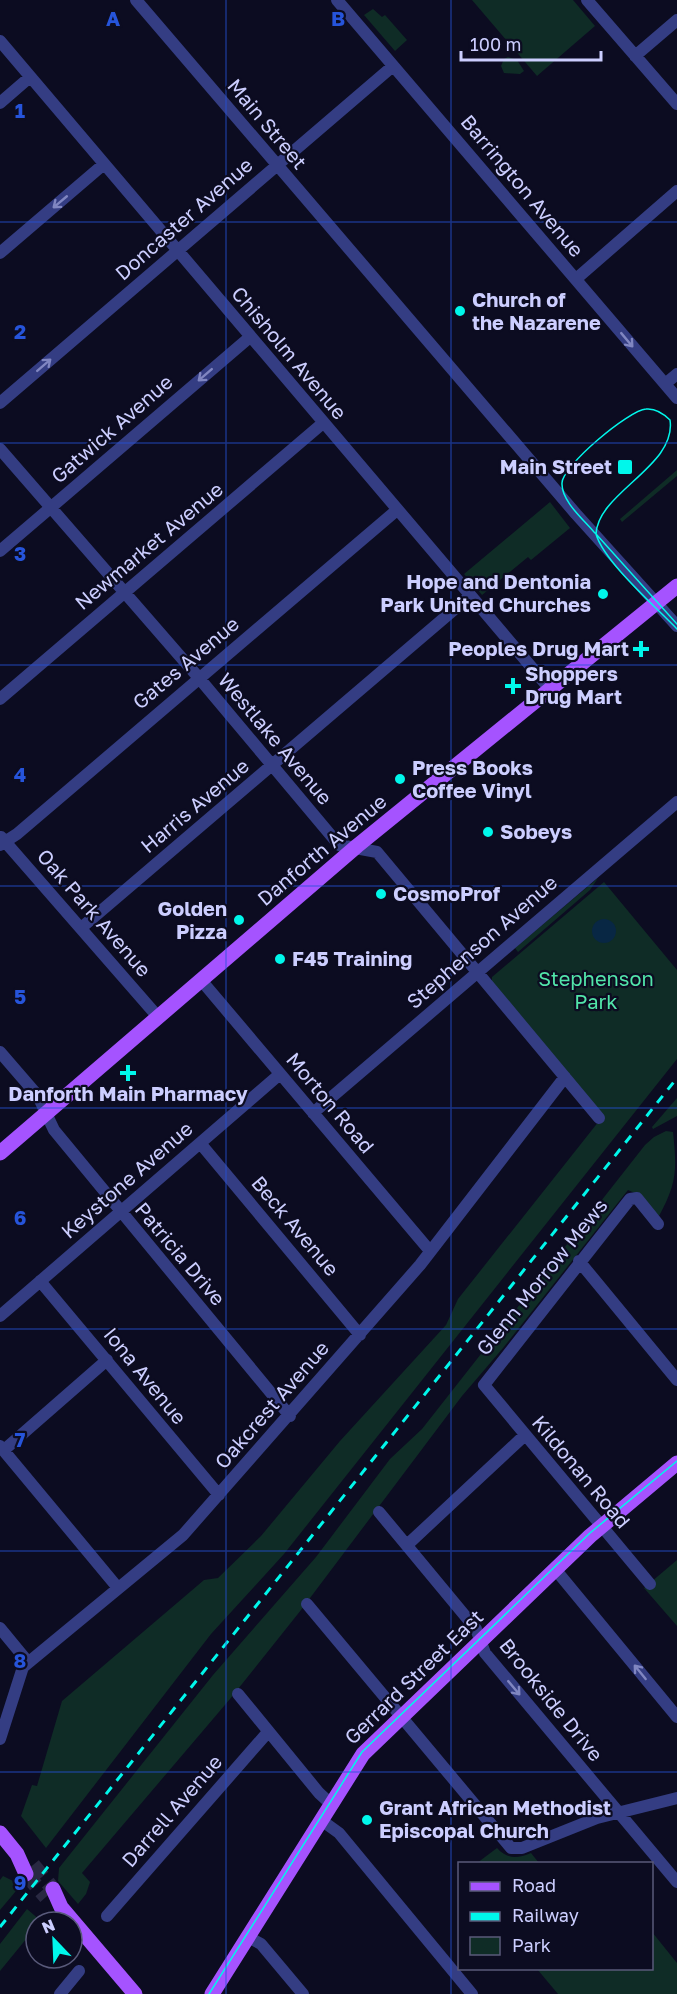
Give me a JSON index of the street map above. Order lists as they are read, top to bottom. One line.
{"streets":{"main road":["Danforth Avenue","Gerrard Street East"],"street":["Main Street","Barrington Avenue","Doncaster Avenue","Chisholm Avenue","Gatwick Avenue","Newmarket Avenue","Gates Avenue","Westlake Avenue","Harris Avenue","Oak Park Avenue","Stephenson Avenue","Morton Road","Keystone Avenue","Beck Avenue","Patricia Drive","Glenn Morrow Mews","Iona Avenue","Oakcrest Avenue","Kildonan Road","Brookside Drive","Darrell Avenue"]},"crossings":[["Main Street","Doncaster Avenue"],["Main Street","Danforth Avenue"],["Barrington Avenue","Doncaster Avenue"],["Doncaster Avenue","Chisholm Avenue"],["Chisholm Avenue","Gatwick Avenue"],["Chisholm Avenue","Newmarket Avenue"],["Chisholm Avenue","Gates Avenue"],["Chisholm Avenue","Harris Avenue"],["Chisholm Avenue","Danforth Avenue"],["Gatwick Avenue","Westlake Avenue"],["Newmarket Avenue","Westlake Avenue"],["Gates Avenue","Westlake Avenue"],["Gates Avenue","Oak Park Avenue"],["Westlake Avenue","Harris Avenue"],["Westlake Avenue","Danforth Avenue"],["Westlake Avenue","Stephenson Avenue"],["Westlake Avenue","Oakcrest Avenue"],["Harris Avenue","Oak Park Avenue"],["Danforth Avenue","Oak Park Avenue"],["Danforth Avenue","Morton Road"],["Danforth Avenue","Patricia Drive"],["Stephenson Avenue","Morton Road"],["Morton Road","Keystone Avenue"],["Morton Road","Oakcrest Avenue"],["Keystone Avenue","Beck Avenue"],["Keystone Avenue","Patricia Drive"],["Keystone Avenue","Iona Avenue"],["Beck Avenue","Oakcrest Avenue"],["Patricia Drive","Oakcrest Avenue"],["Glenn Morrow Mews","Kildonan Road"],["Iona Avenue","Oakcrest Avenue"],["Kildonan Road","Gerrard Street East"],["Gerrard Street East","Brookside Drive"]],"one_way":["Doncaster Avenue","Gatwick Avenue"],"parks":["Stephenson Park"],"places":{"other":["Church of the Nazarene","Hope and Dentonia Park United Churches","Press Books Coffee Vinyl","Sobeys","CosmoProf","Golden Pizza","F45 Training","Grant African Methodist Episcopal Church"],"transit":["Main Street"],"health":["Peoples Drug Mart","Shoppers Drug Mart","Danforth Main Pharmacy"]},"legend":["Road","Railway","Park"],"scale_bar":"100 m","north":"top left","grid":{"columns":["A","B"],"rows":["1","2","3","4","5","6","7","8","9"]}}
